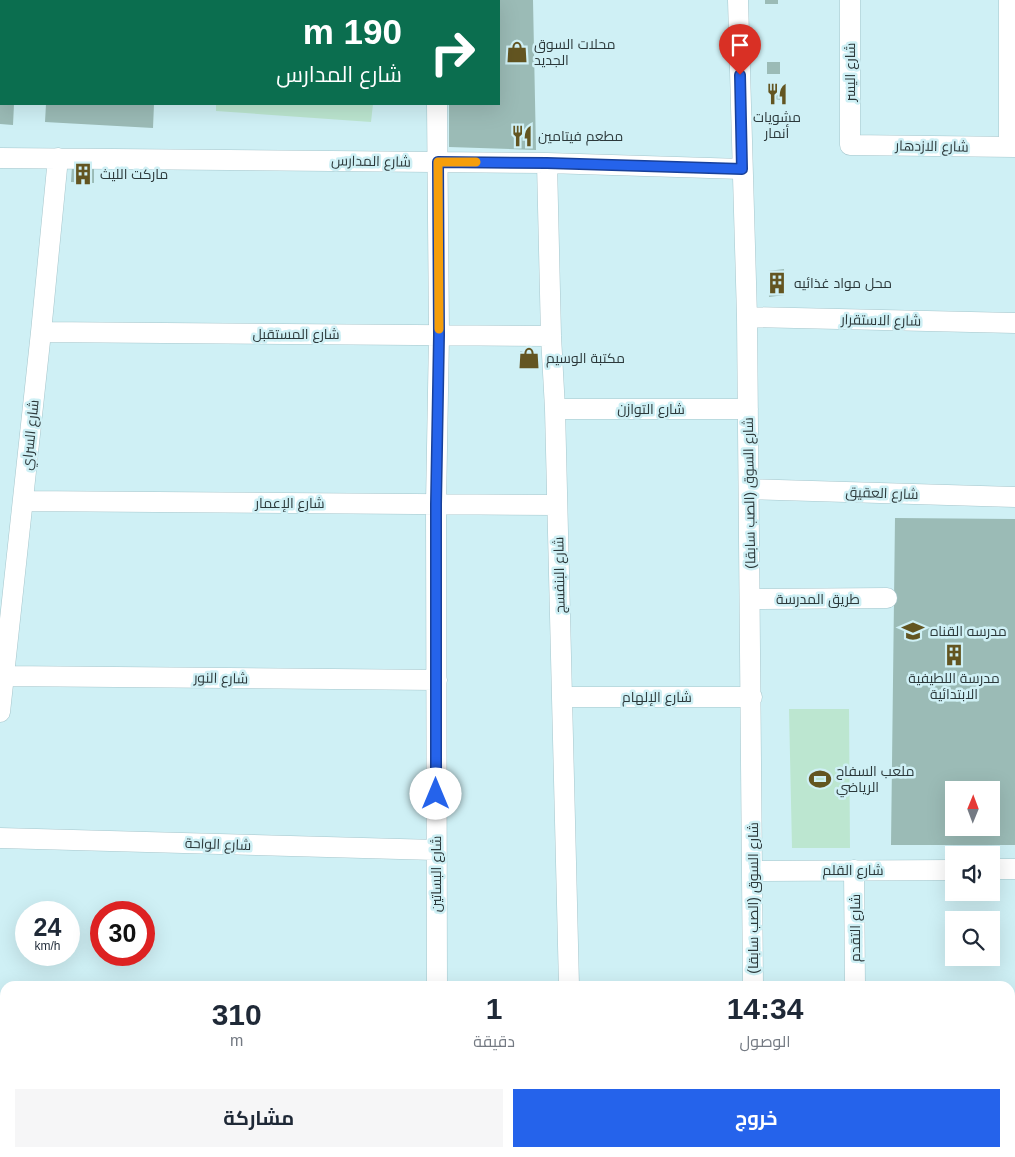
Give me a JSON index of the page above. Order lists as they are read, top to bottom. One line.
{"streets":{"street":["شارع اليسر","شارع الازدهار","شارع المدارس","شارع الاستقرار","شارع المستقبل","شارع التوازن","شارع السراي","شارع السوق (الصب سابقا)","شارع العقيق","شارع الإعمار","شارع البنفسج","طريق المدرسة","شارع النور","شارع الإلهام","شارع الواحة","شارع القلم","شارع البساتين","شارع التقدم"]},"crossings":[["شارع اليسر","شارع الازدهار"],["شارع المدارس","شارع السراي"],["شارع المدارس","شارع السوق (الصب سابقا)"],["شارع المدارس","شارع البنفسج"],["شارع المدارس","شارع البساتين"],["شارع الاستقرار","شارع السوق (الصب سابقا)"],["شارع المستقبل","شارع السراي"],["شارع المستقبل","شارع البنفسج"],["شارع المستقبل","شارع البساتين"],["شارع التوازن","شارع السوق (الصب سابقا)"],["شارع التوازن","شارع البنفسج"],["شارع السراي","شارع الإعمار"],["شارع السراي","شارع النور"],["شارع السوق (الصب سابقا)","شارع العقيق"],["شارع السوق (الصب سابقا)","طريق المدرسة"],["شارع السوق (الصب سابقا)","شارع الإلهام"],["شارع السوق (الصب سابقا)","شارع القلم"],["شارع الإعمار","شارع البنفسج"],["شارع الإعمار","شارع البساتين"],["شارع البنفسج","شارع الإلهام"],["شارع النور","شارع البساتين"],["شارع الواحة","شارع البساتين"],["شارع القلم","شارع التقدم"]],"places":{"shop":["محلات السوق الجديد","مكتبة الوسيم"],"restaurant":["مشويات أنمار","مطعم فيتامين"],"building":["ماركت الليث","محل مواد غذائيه","مدرسة اللطيفية الابتدائية"],"school or university":["مدرسه القناه"],"sports":["ملعب السفاح الرياضي"]},"north":"top","page":{"turn":["190 m","شارع المدارس"],"speed":"24 km/h","limit":"30","eta":["14:34","الوصول","1","دقيقة","310","m"],"buttons":["خروج","مشاركة"]}}
